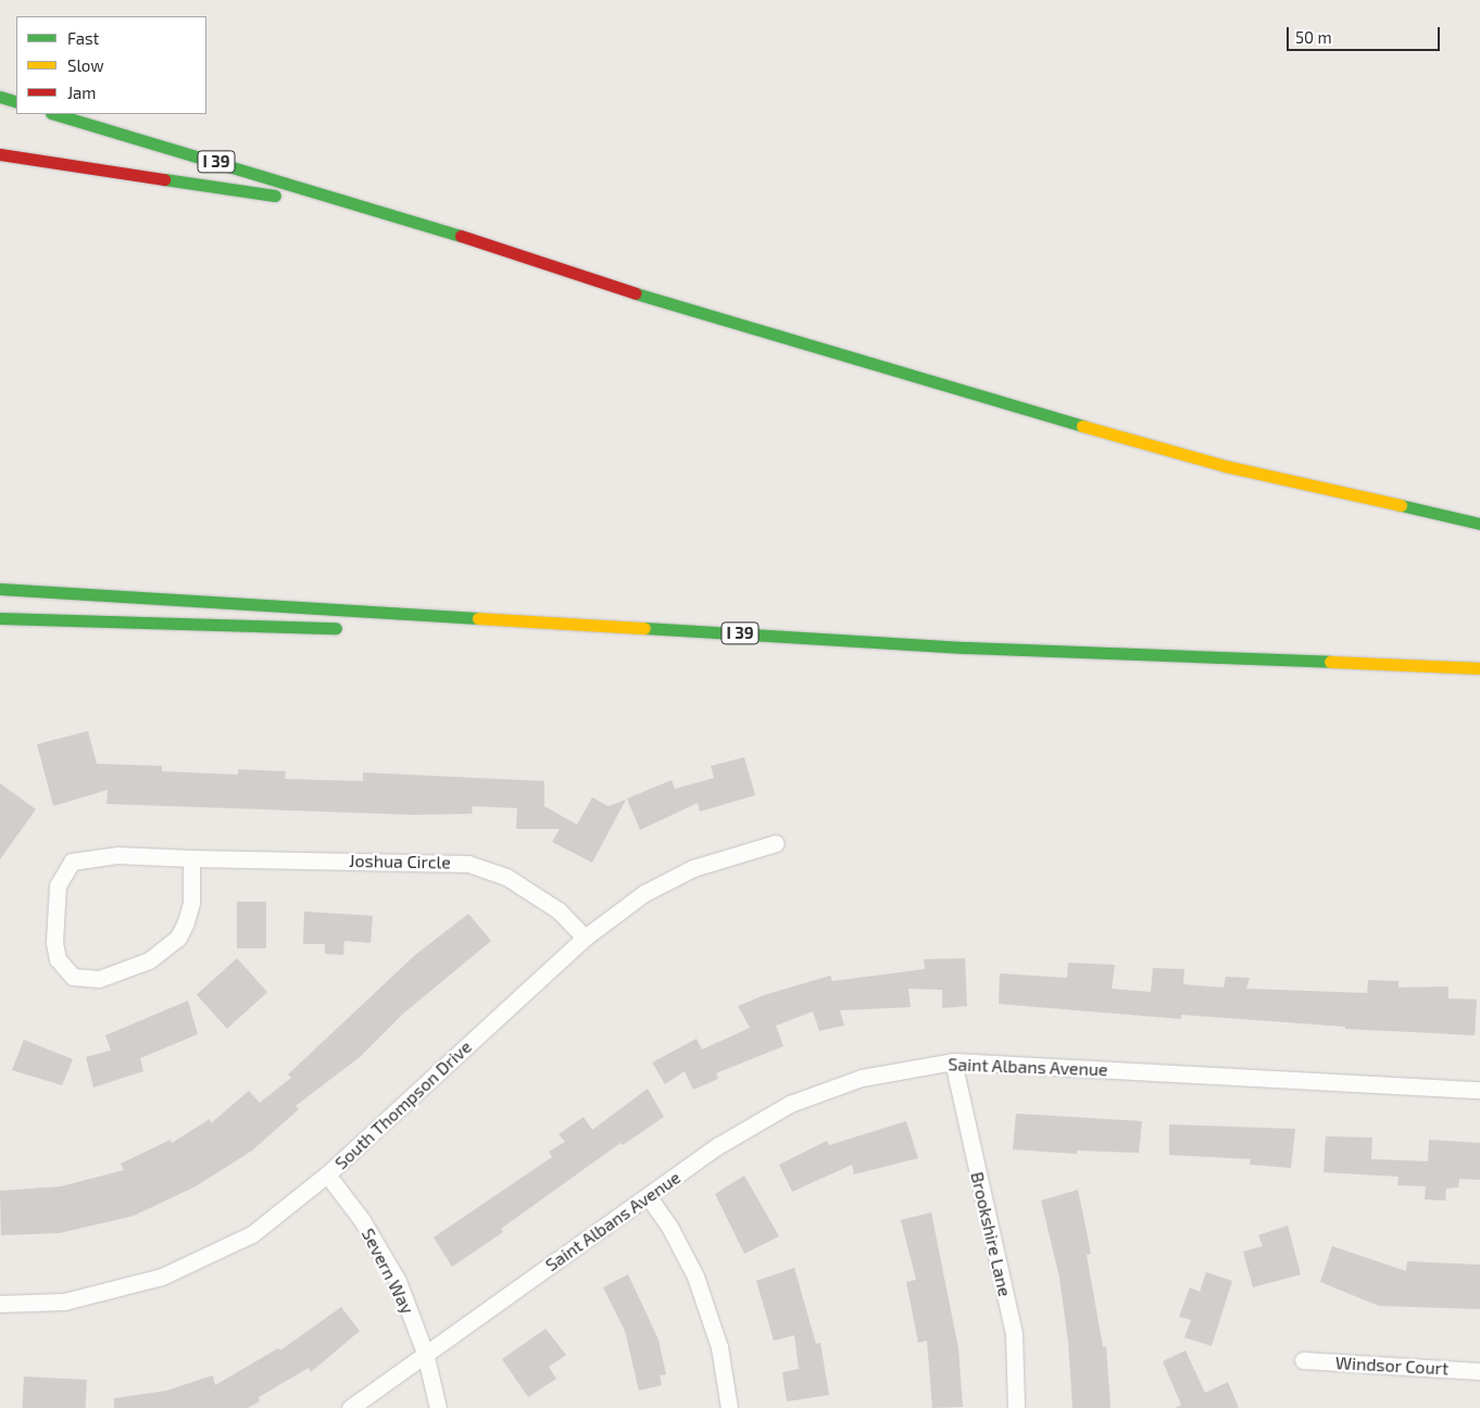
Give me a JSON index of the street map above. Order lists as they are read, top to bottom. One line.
{"streets":{"highway":["I 39"],"street":["Joshua Circle","Saint Albans Avenue","South Thompson Drive","Brookshire Lane","Severn Way","Windsor Court"]},"crossings":[["Joshua Circle","South Thompson Drive"],["Saint Albans Avenue","Brookshire Lane"],["Saint Albans Avenue","Severn Way"],["South Thompson Drive","Severn Way"]],"legend":["Fast","Slow","Jam"],"scale_bar":"50 m"}
